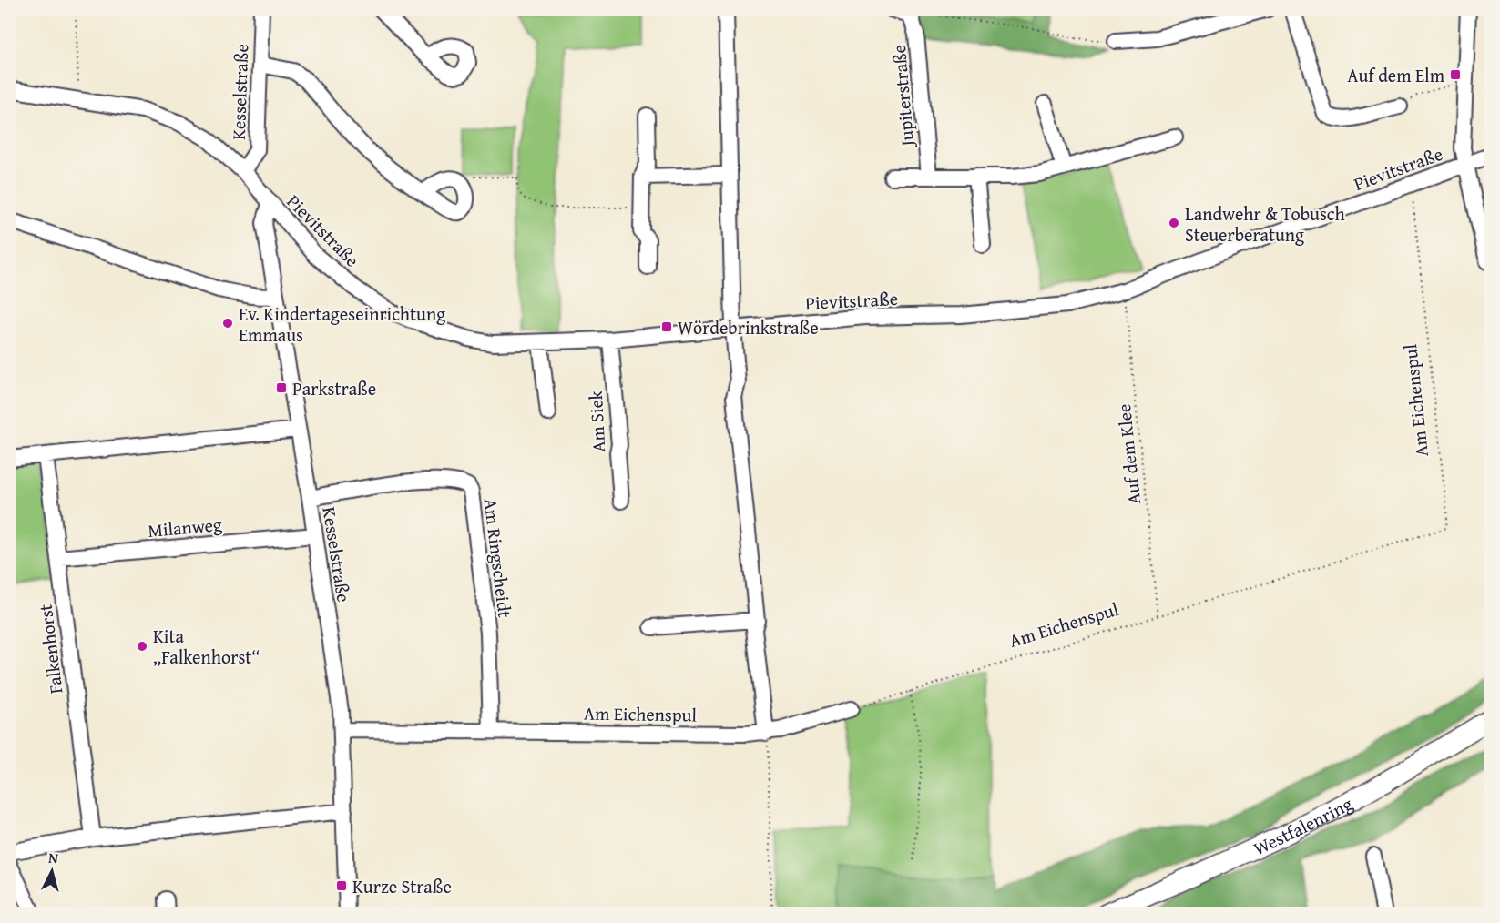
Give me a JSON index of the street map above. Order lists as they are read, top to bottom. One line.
{"streets":{"main road":["Westfalenring"],"street":["Kesselstraße","Jupiterstraße","Pievitstraße","Am Eichenspul","Am Siek","Milanweg","Am Ringscheidt","Falkenhorst"],"path":["Auf dem Klee"]},"crossings":[["Kesselstraße","Pievitstraße"],["Kesselstraße","Am Eichenspul"],["Kesselstraße","Milanweg"],["Kesselstraße","Am Ringscheidt"],["Pievitstraße","Am Eichenspul"],["Pievitstraße","Am Siek"],["Pievitstraße","Auf dem Klee"],["Am Eichenspul","Auf dem Klee"],["Am Eichenspul","Am Ringscheidt"],["Milanweg","Falkenhorst"]],"places":{"transit":["Auf dem Elm","Wördebrinkstraße","Parkstraße","Kurze Straße"],"other":["Landwehr & Tobusch Steuerberatung","Ev. Kindertageseinrichtung Emmaus","Kita „Falkenhorst“"]},"north":"top"}
